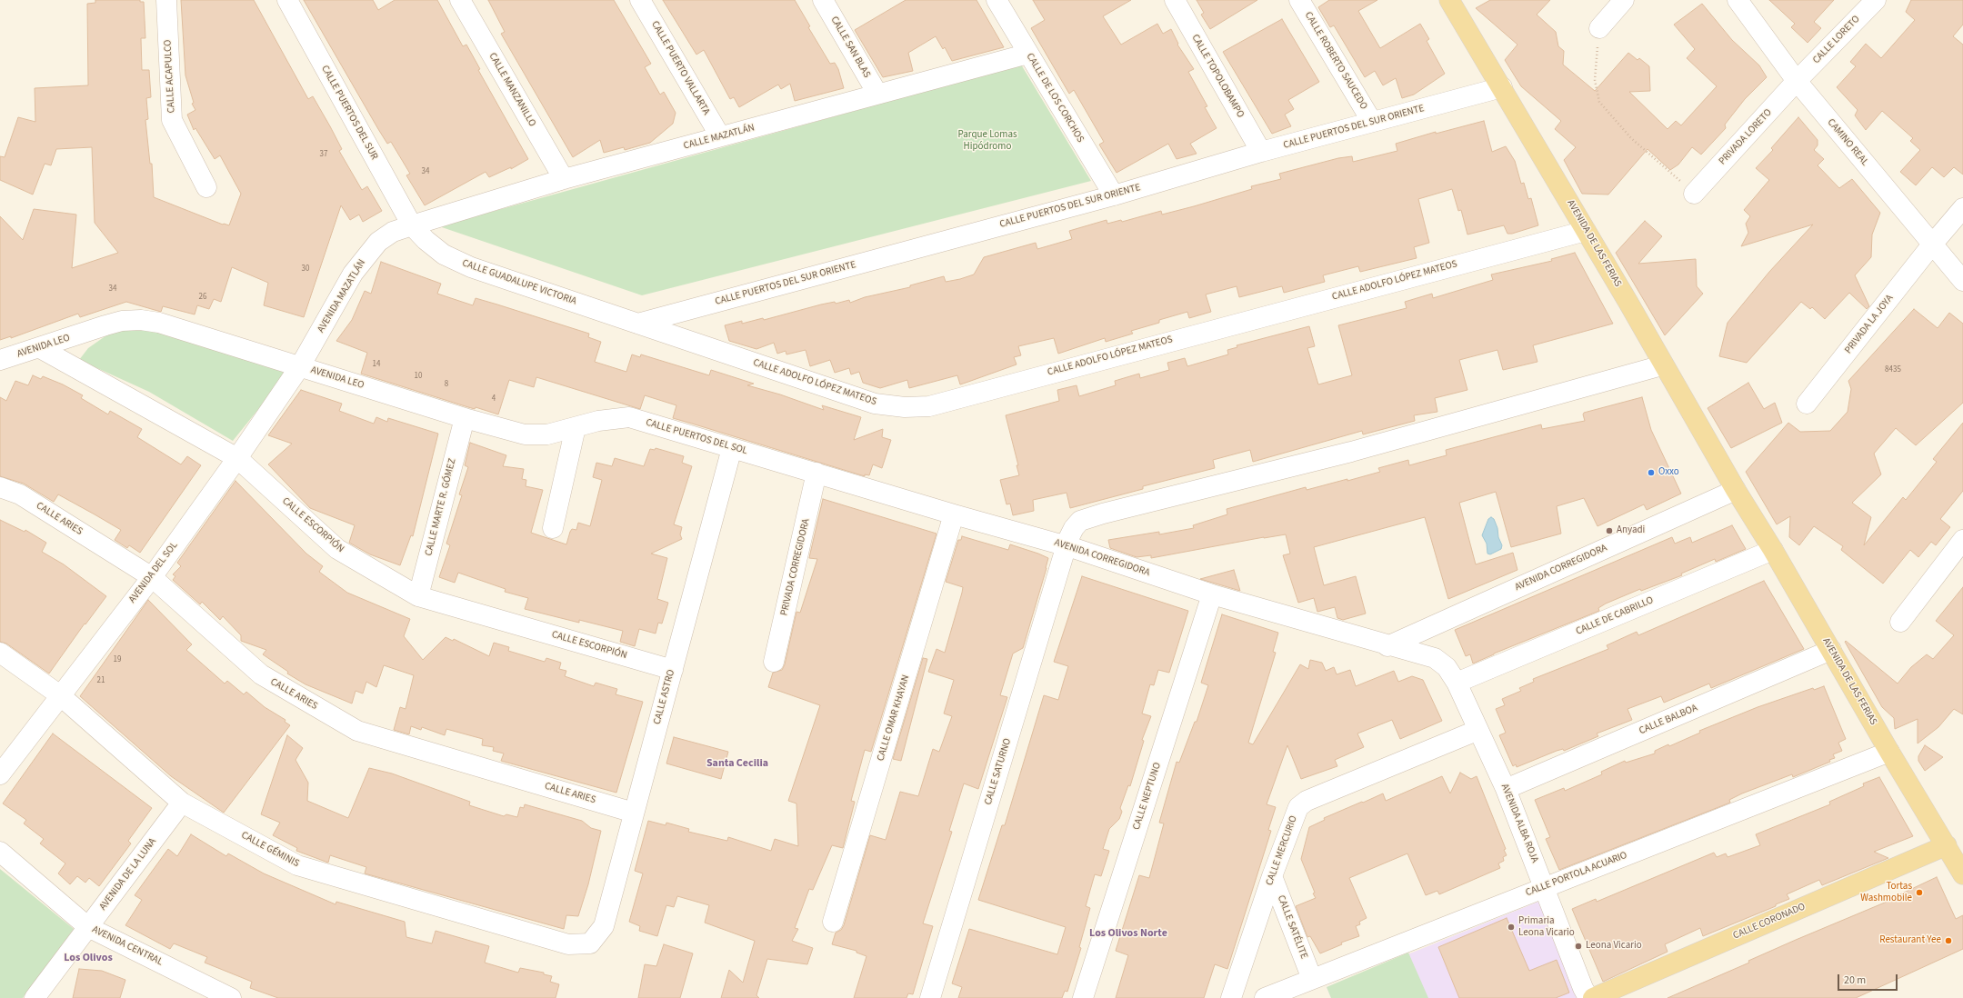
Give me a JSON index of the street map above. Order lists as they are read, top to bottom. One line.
{"streets":{"main road":["AVENIDA DE LAS FERIAS","CALLE CORONADO"],"street":["CALLE LORETO","CALLE SAN BLAS","CALLE ROBERTO SAUCEDO","CALLE PUERTO VALLARTA","CALLE ACAPULCO","CALLE TOPOLOBAMPO","CALLE MANZANILLO","CALLE DE LOS CORCHOS","CALLE PUERTOS DEL SUR","CALLE PUERTOS DEL SUR ORIENTE","CALLE MAZATLÁN","PRIVADA LORETO","CAMINO REAL","CALLE ADOLFO LÓPEZ MATEOS","CALLE GUADALUPE VICTORIA","AVENIDA MAZATLÁN","PRIVADA LA JOYA","AVENIDA LEO","CALLE PUERTOS DEL SOL","CALLE MARTE R. GÓMEZ","CALLE ARIES","CALLE ESCORPIÓN","AVENIDA CORREGIDORA","PRIVADA CORREGIDORA","AVENIDA DEL SOL","CALLE DE CABRILLO","CALLE ASTRO","CALLE OMAR KHAYAN","CALLE BALBOA","CALLE SATURNO","CALLE NEPTUNO","AVENIDA ALBA ROJA","CALLE GÉMINIS","CALLE MERCURIO","AVENIDA DE LA LUNA","CALLE PORTOLA ACUARIO","CALLE SATÉLITE","AVENIDA CENTRAL"]},"crossings":[["CALLE LORETO","PRIVADA LORETO"],["CALLE LORETO","CAMINO REAL"],["CALLE SAN BLAS","CALLE MAZATLÁN"],["CALLE ROBERTO SAUCEDO","CALLE PUERTOS DEL SUR ORIENTE"],["CALLE PUERTO VALLARTA","CALLE MAZATLÁN"],["CALLE TOPOLOBAMPO","CALLE PUERTOS DEL SUR ORIENTE"],["CALLE MANZANILLO","CALLE MAZATLÁN"],["CALLE DE LOS CORCHOS","CALLE PUERTOS DEL SUR ORIENTE"],["CALLE DE LOS CORCHOS","CALLE MAZATLÁN"],["CALLE PUERTOS DEL SUR","CALLE MAZATLÁN"],["CALLE PUERTOS DEL SUR","CALLE GUADALUPE VICTORIA"],["CALLE PUERTOS DEL SUR","AVENIDA MAZATLÁN"],["CALLE PUERTOS DEL SUR ORIENTE","AVENIDA DE LAS FERIAS"],["CALLE PUERTOS DEL SUR ORIENTE","CALLE ADOLFO LÓPEZ MATEOS"],["CALLE PUERTOS DEL SUR ORIENTE","CALLE GUADALUPE VICTORIA"],["CALLE MAZATLÁN","CALLE GUADALUPE VICTORIA"],["CALLE MAZATLÁN","AVENIDA MAZATLÁN"],["PRIVADA LORETO","CAMINO REAL"],["CAMINO REAL","PRIVADA LA JOYA"],["AVENIDA DE LAS FERIAS","CALLE ADOLFO LÓPEZ MATEOS"],["AVENIDA DE LAS FERIAS","AVENIDA CORREGIDORA"],["AVENIDA DE LAS FERIAS","CALLE DE CABRILLO"],["AVENIDA DE LAS FERIAS","CALLE BALBOA"],["AVENIDA DE LAS FERIAS","CALLE PORTOLA ACUARIO"],["AVENIDA DE LAS FERIAS","CALLE CORONADO"],["CALLE ADOLFO LÓPEZ MATEOS","CALLE GUADALUPE VICTORIA"],["CALLE GUADALUPE VICTORIA","AVENIDA MAZATLÁN"],["AVENIDA MAZATLÁN","AVENIDA LEO"],["AVENIDA MAZATLÁN","AVENIDA DEL SOL"],["AVENIDA LEO","CALLE PUERTOS DEL SOL"],["AVENIDA LEO","CALLE MARTE R. GÓMEZ"],["AVENIDA LEO","CALLE ESCORPIÓN"],["AVENIDA LEO","AVENIDA DEL SOL"],["CALLE PUERTOS DEL SOL","AVENIDA CORREGIDORA"],["CALLE PUERTOS DEL SOL","PRIVADA CORREGIDORA"],["CALLE PUERTOS DEL SOL","CALLE ASTRO"],["CALLE MARTE R. GÓMEZ","CALLE ESCORPIÓN"],["CALLE ARIES","AVENIDA DEL SOL"],["CALLE ARIES","CALLE ASTRO"],["CALLE ESCORPIÓN","AVENIDA DEL SOL"],["CALLE ESCORPIÓN","CALLE ASTRO"],["AVENIDA CORREGIDORA","PRIVADA CORREGIDORA"],["AVENIDA CORREGIDORA","CALLE OMAR KHAYAN"],["AVENIDA CORREGIDORA","CALLE SATURNO"],["AVENIDA CORREGIDORA","CALLE NEPTUNO"],["AVENIDA CORREGIDORA","AVENIDA ALBA ROJA"],["AVENIDA DEL SOL","CALLE GÉMINIS"],["CALLE DE CABRILLO","AVENIDA ALBA ROJA"],["CALLE ASTRO","CALLE GÉMINIS"],["CALLE BALBOA","AVENIDA ALBA ROJA"],["AVENIDA ALBA ROJA","CALLE MERCURIO"],["AVENIDA ALBA ROJA","CALLE PORTOLA ACUARIO"],["CALLE GÉMINIS","AVENIDA DE LA LUNA"],["CALLE MERCURIO","CALLE SATÉLITE"],["AVENIDA DE LA LUNA","AVENIDA CENTRAL"],["CALLE PORTOLA ACUARIO","CALLE SATÉLITE"]],"districts":["Santa Cecilia","Los Olivos Norte","Los Olivos"],"parks":["Parque Lomas Hipódromo"],"places":["Oxxo","Anyadi","Tortas Washmobile","Primaria Leona Vicario","Restaurant Yee","Leona Vicario"],"house_numbers":["37","34","30","34","26","14","8435","10","8","4","19","21"],"scale_bar":"20 m"}
